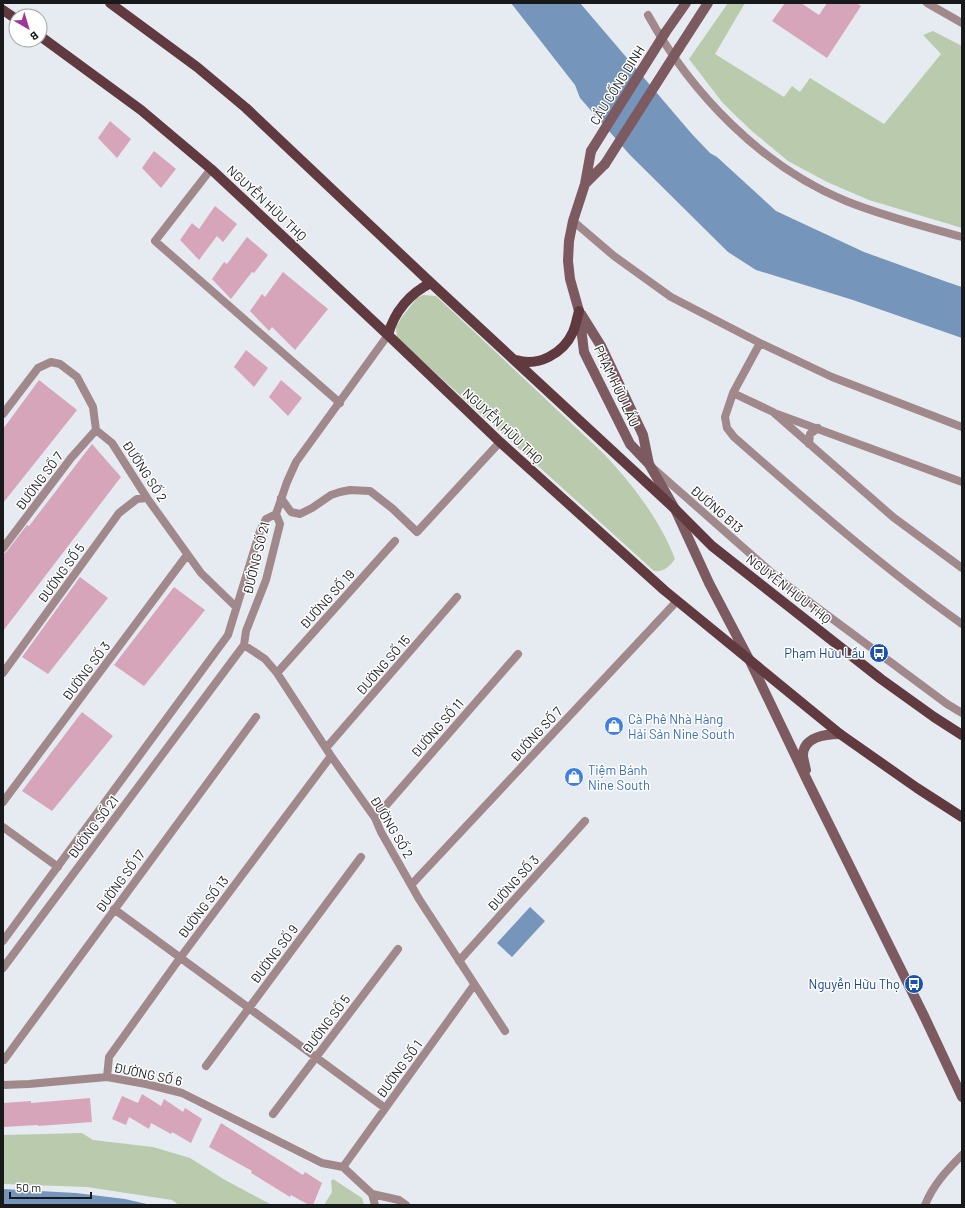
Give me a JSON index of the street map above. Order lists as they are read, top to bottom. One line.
{"streets":{"main road":["CẦU CỐNG DINH","NGUYỄN HỮU THỌ","PHẠM HỮU LẦU"],"street":["ĐƯỜNG SỐ 2","ĐƯỜNG SỐ 7","ĐƯỜNG B13","ĐƯỜNG SỐ 21","ĐƯỜNG SỐ 5","ĐƯỜNG SỐ 19","ĐƯỜNG SỐ 15","ĐƯỜNG SỐ 3","ĐƯỜNG SỐ 11","ĐƯỜNG SỐ 17","ĐƯỜNG SỐ 13","ĐƯỜNG SỐ 9","ĐƯỜNG SỐ 1","ĐƯỜNG SỐ 6"]},"crossings":[["CẦU CỐNG DINH","PHẠM HỮU LẦU"],["NGUYỄN HỮU THỌ","PHẠM HỮU LẦU"],["NGUYỄN HỮU THỌ","ĐƯỜNG SỐ 7"],["PHẠM HỮU LẦU","ĐƯỜNG B13"],["ĐƯỜNG SỐ 2","ĐƯỜNG SỐ 7"],["ĐƯỜNG SỐ 2","ĐƯỜNG SỐ 21"],["ĐƯỜNG SỐ 2","ĐƯỜNG SỐ 5"],["ĐƯỜNG SỐ 2","ĐƯỜNG SỐ 19"],["ĐƯỜNG SỐ 2","ĐƯỜNG SỐ 15"],["ĐƯỜNG SỐ 2","ĐƯỜNG SỐ 3"],["ĐƯỜNG SỐ 2","ĐƯỜNG SỐ 11"],["ĐƯỜNG SỐ 2","ĐƯỜNG SỐ 13"],["ĐƯỜNG SỐ 2","ĐƯỜNG SỐ 1"],["ĐƯỜNG SỐ 13","ĐƯỜNG SỐ 6"],["ĐƯỜNG SỐ 1","ĐƯỜNG SỐ 6"]],"places":{"bus stop":["Phạm Hữu Lầu","Nguyễn Hữu Thọ"],"shop":["Cà Phê Nhà Hàng Hải Sản Nine South","Tiệm Bánh Nine South"]},"scale_bar":"50 m","north":"bottom right"}
